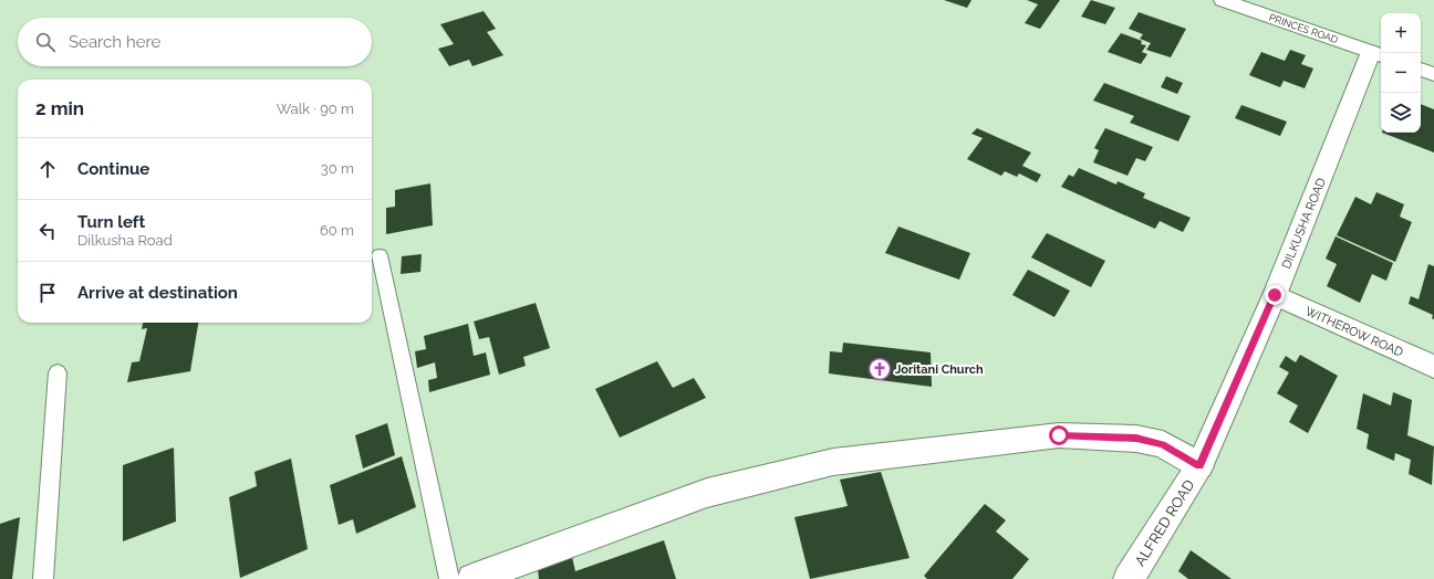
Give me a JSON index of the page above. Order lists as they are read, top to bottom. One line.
{"streets":{"street":["PRINCES ROAD","DILKUSHA ROAD","WITHEROW ROAD","ALFRED ROAD"]},"crossings":[["PRINCES ROAD","DILKUSHA ROAD"],["DILKUSHA ROAD","WITHEROW ROAD"],["DILKUSHA ROAD","ALFRED ROAD"]],"places":{"church":["Joritani Church"]},"page":{"map_buttons":["+","−"],"search":"Search here","heading":["2 min","Walk · 90 m"],"list":[["Continue","30 m"],["Turn left","Dilkusha Road","60 m"],"Arrive at destination"]}}
